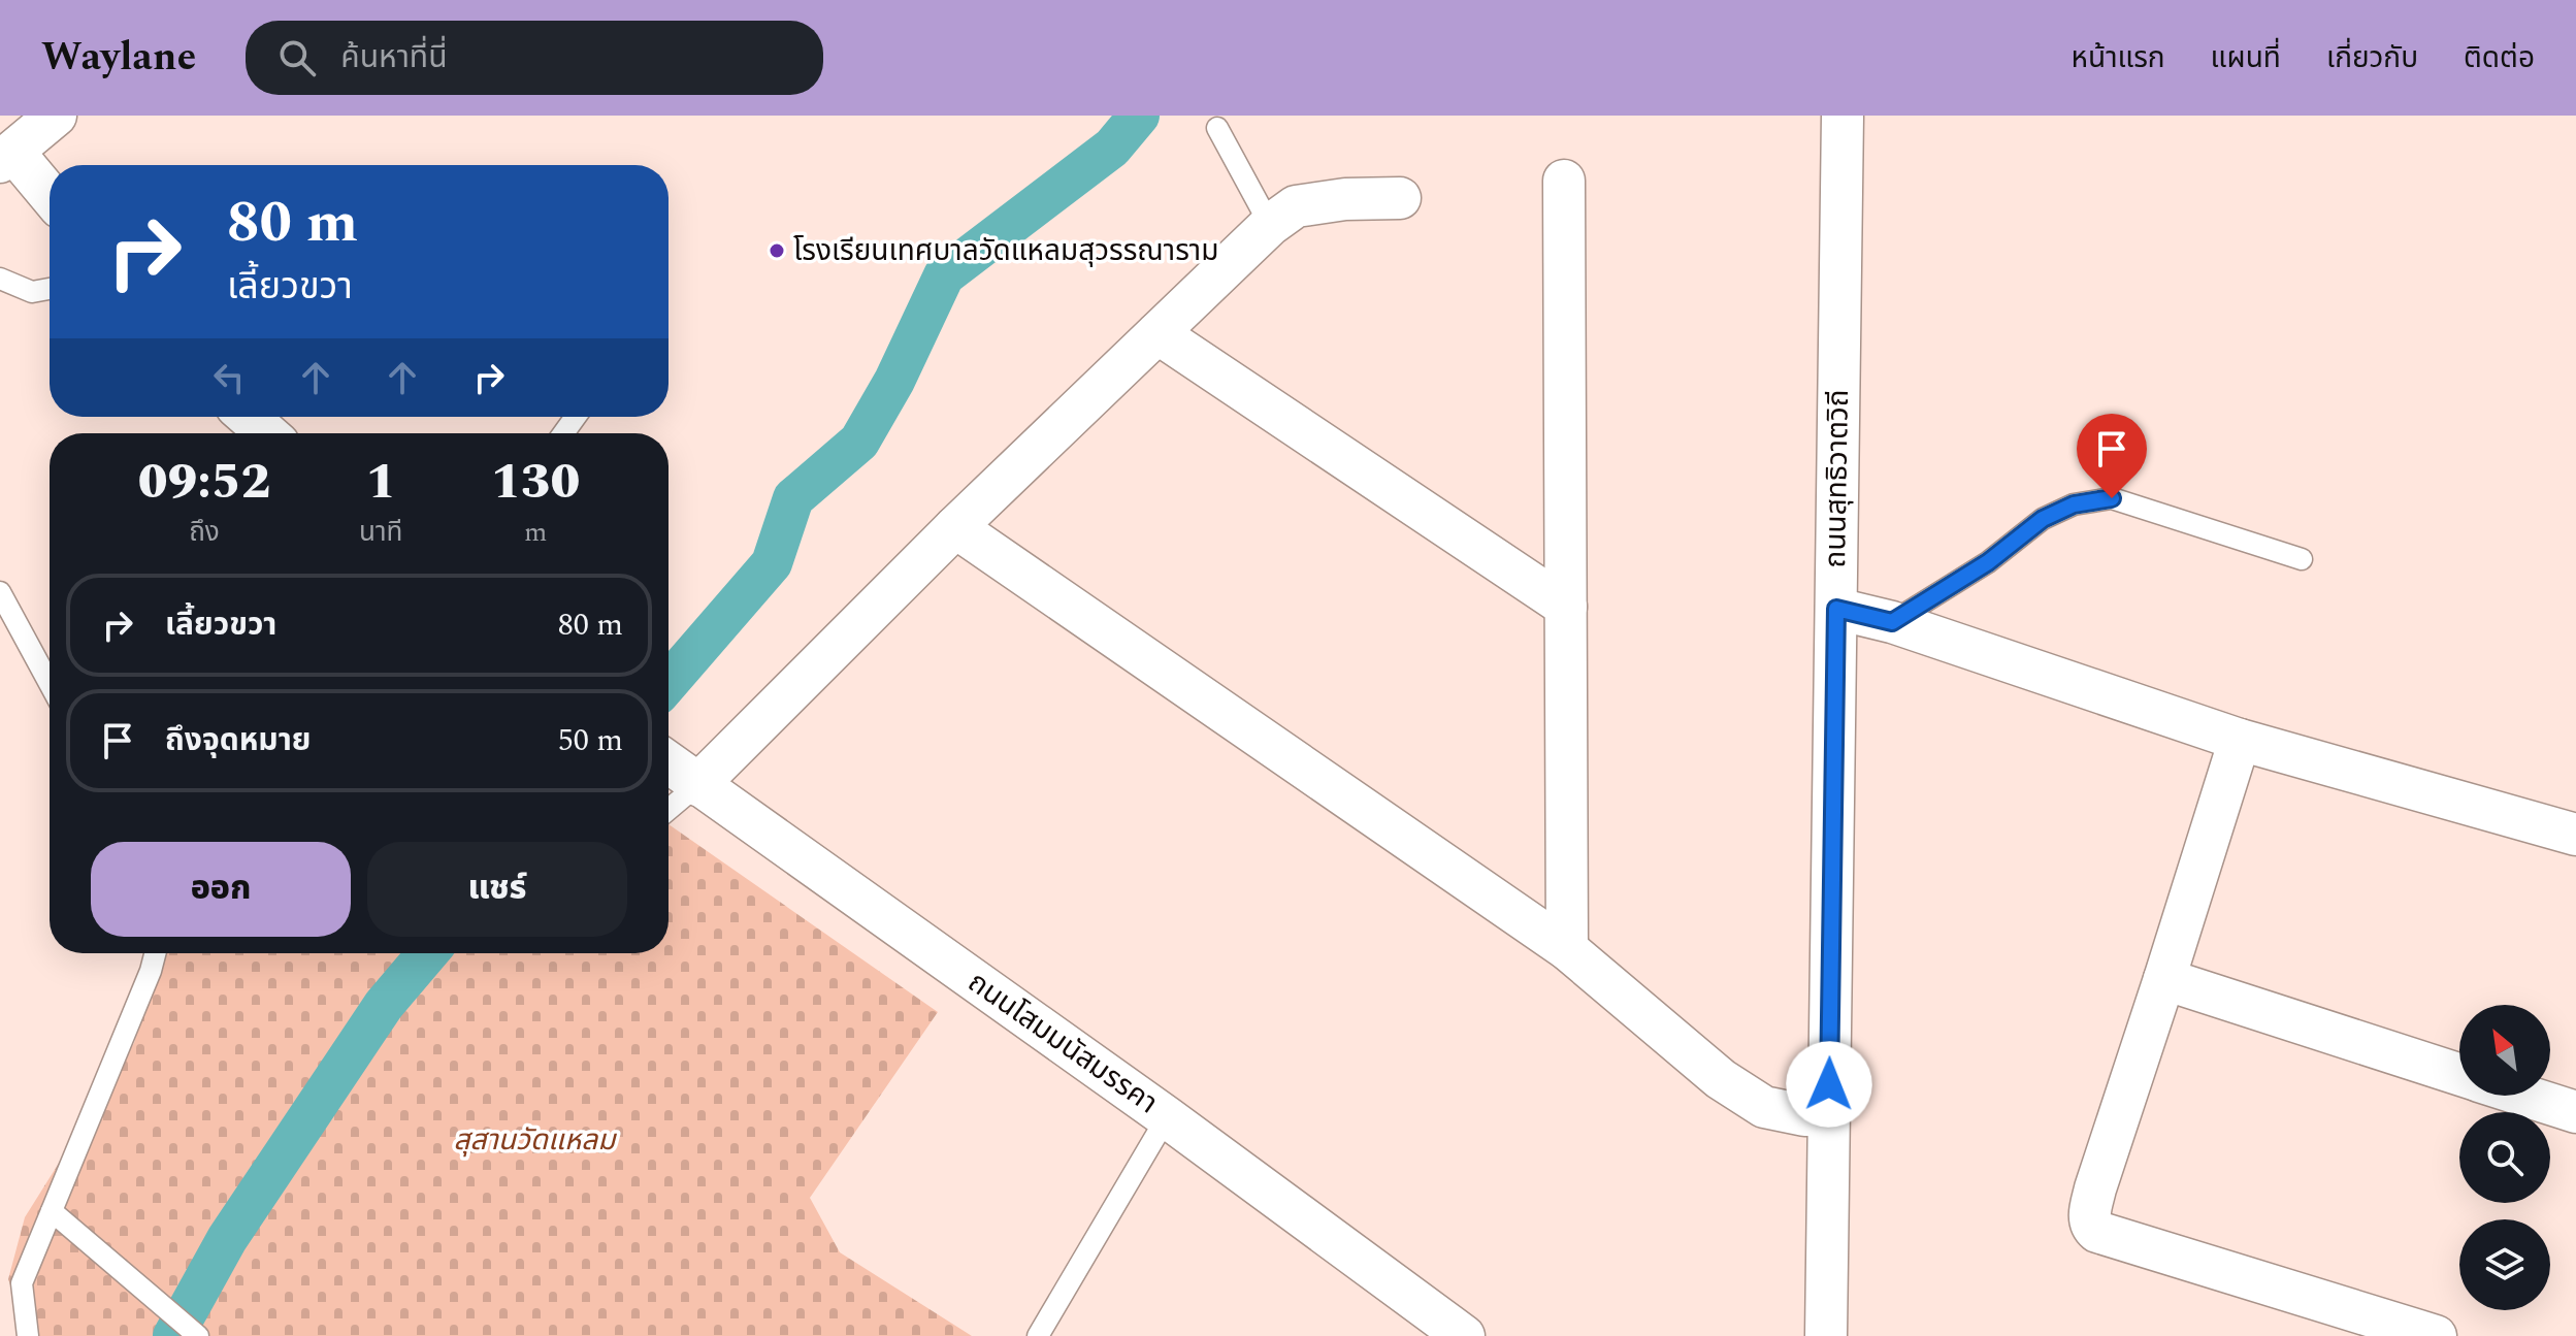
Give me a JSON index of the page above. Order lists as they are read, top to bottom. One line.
{"streets":{"street":["ถนนสุทธิวาตวิถี","ถนนโสมมนัสมรรคา"]},"parks":["สุสานวัดแหลม"],"places":["โรงเรียนเทศบาลวัดแหลมสุวรรณาราม"],"north":"top left","page":{"header":"Waylane","search":"ค้นหาที่นี่","nav":["หน้าแรก","แผนที่","เกี่ยวกับ","ติดต่อ"],"turn":["80 m","เลี้ยวขวา"],"eta":["09:52","ถึง","1","นาที","130","m"],"list":[{"name":"เลี้ยวขวา","value":"80 m"},{"name":"ถึงจุดหมาย","value":"50 m"}],"buttons":["ออก","แชร์"]}}
